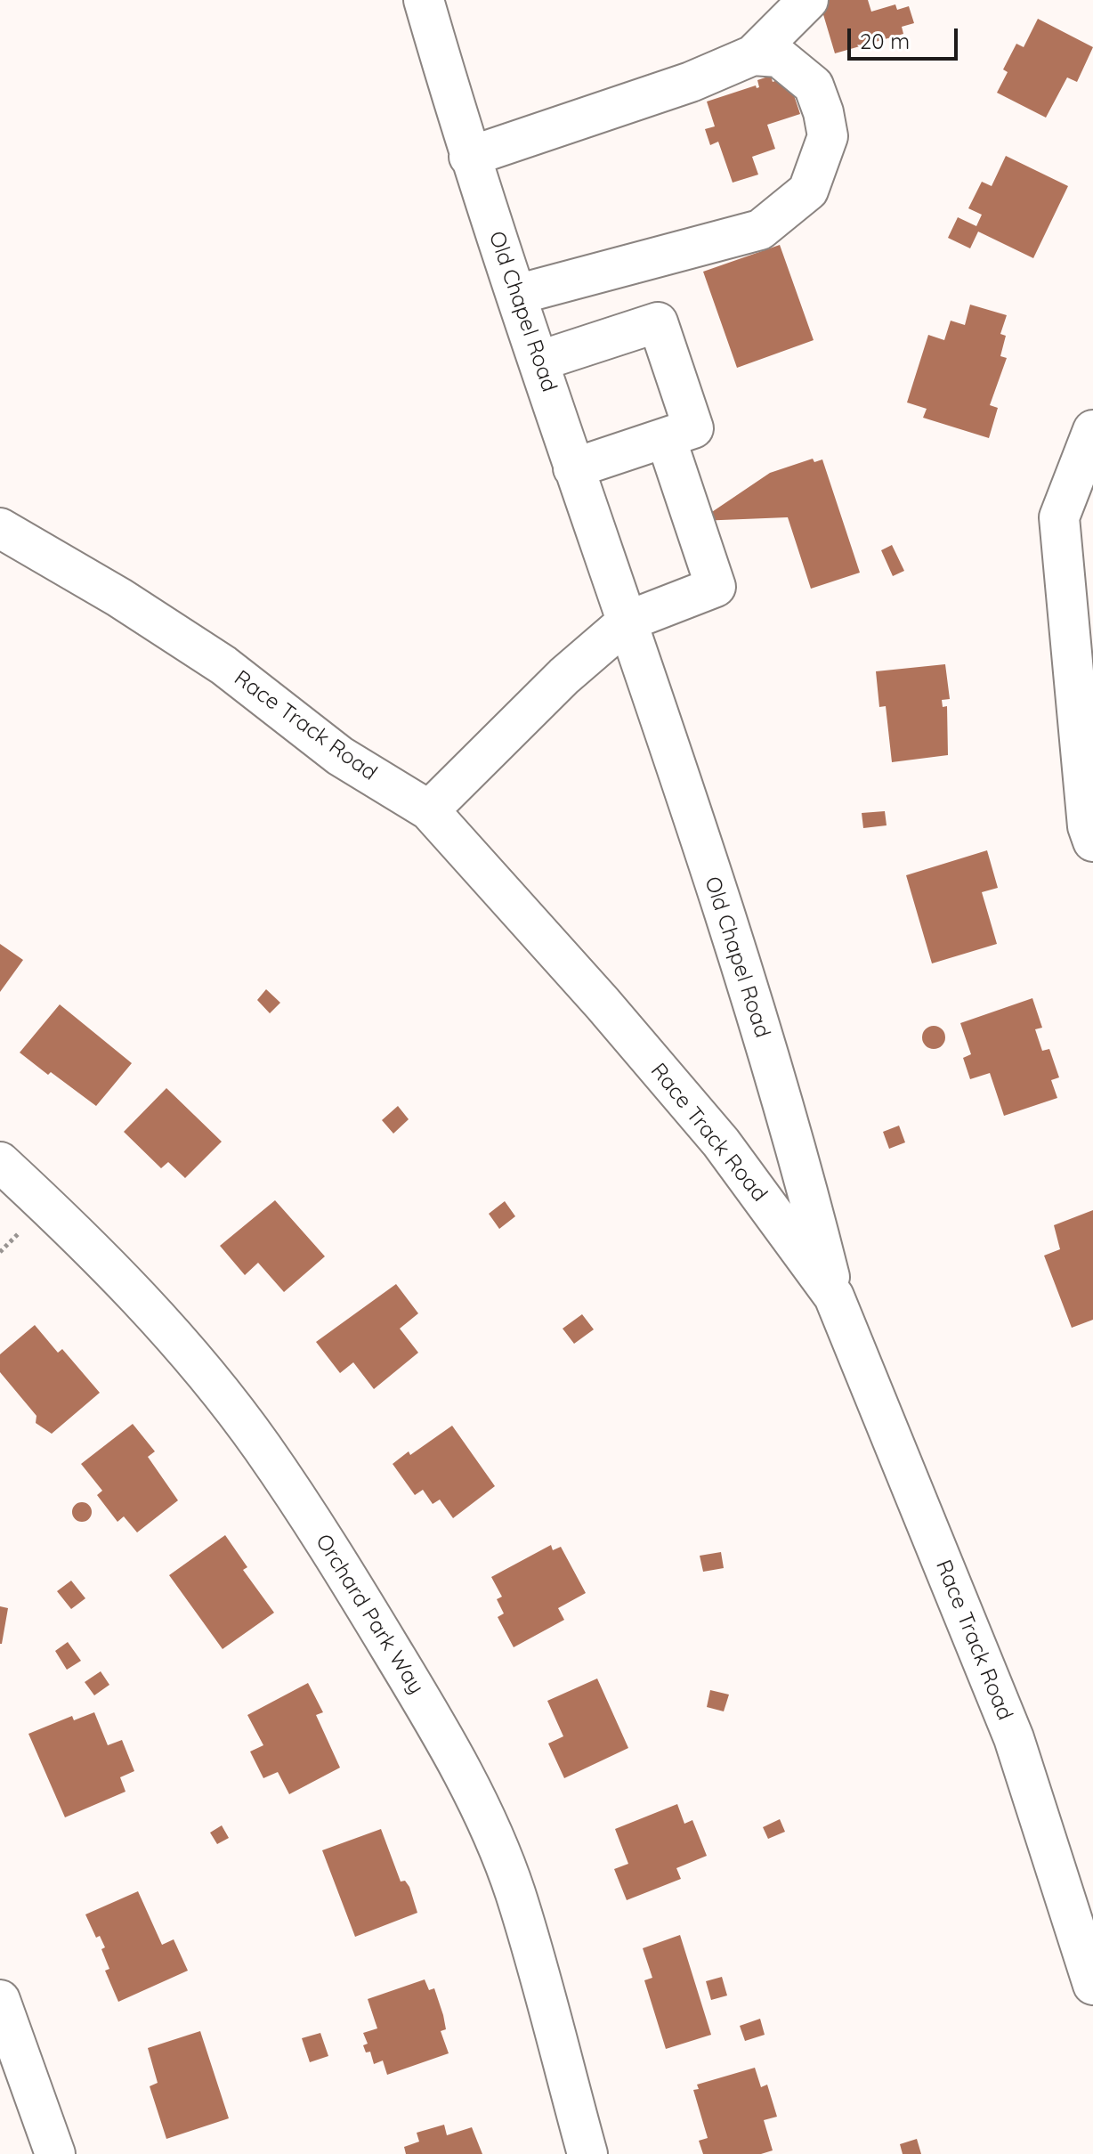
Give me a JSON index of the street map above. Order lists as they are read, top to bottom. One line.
{"streets":{"street":["Old Chapel Road","Race Track Road","Orchard Park Way"]},"crossings":[["Old Chapel Road","Race Track Road"]],"scale_bar":"20 m"}
